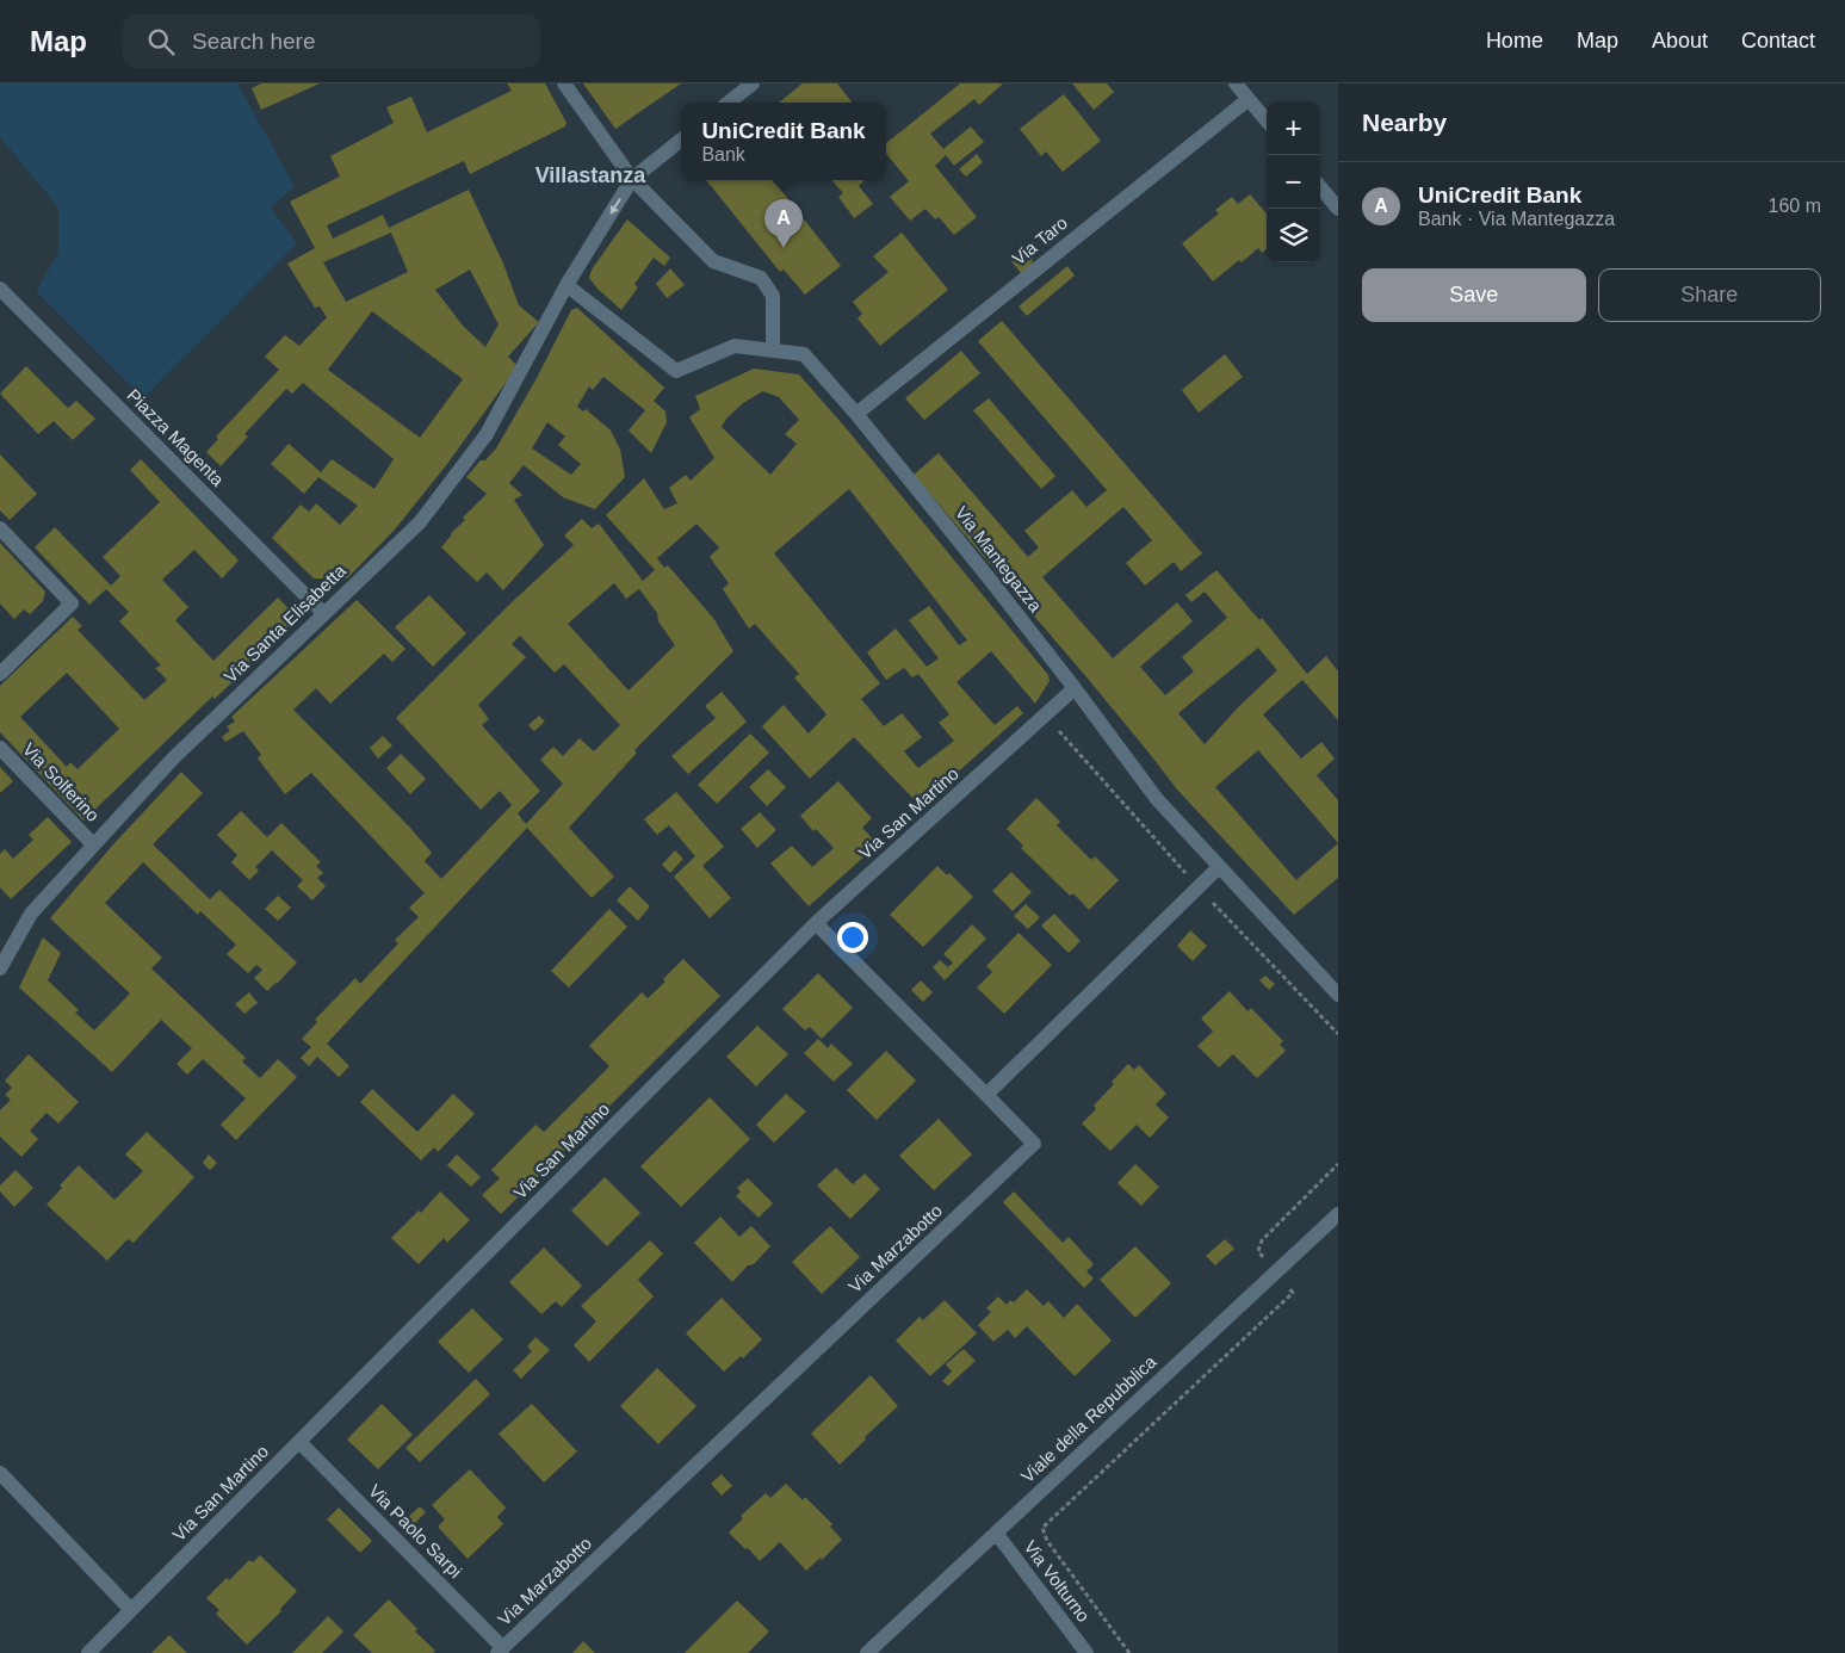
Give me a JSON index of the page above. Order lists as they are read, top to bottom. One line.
{"streets":{"street":["Via Taro","Piazza Magenta","Via Mantegazza","Via Santa Elisabetta","Via Solferino","Via San Martino","Via Marzabotto","Viale della Repubblica","Via Paolo Sarpi","Via Volturno"]},"crossings":[["Via Taro","Via Mantegazza"],["Piazza Magenta","Via Santa Elisabetta"],["Via Mantegazza","Via Santa Elisabetta"],["Via Mantegazza","Via San Martino"],["Via Santa Elisabetta","Via Solferino"],["Via San Martino","Via Paolo Sarpi"],["Via Marzabotto","Via Paolo Sarpi"],["Viale della Repubblica","Via Volturno"]],"districts":["Villastanza"],"page":{"header":"Map","search":"Search here","nav":["Home","Map","About","Contact"],"heading":"Nearby","map_buttons":["+","−"],"popup":["UniCredit Bank","Bank"],"list":[{"mark":"A","name":"UniCredit Bank","note":"Bank · Via Mantegazza","value":"160 m"}],"pins":"A","buttons":["Save","Share"]}}
